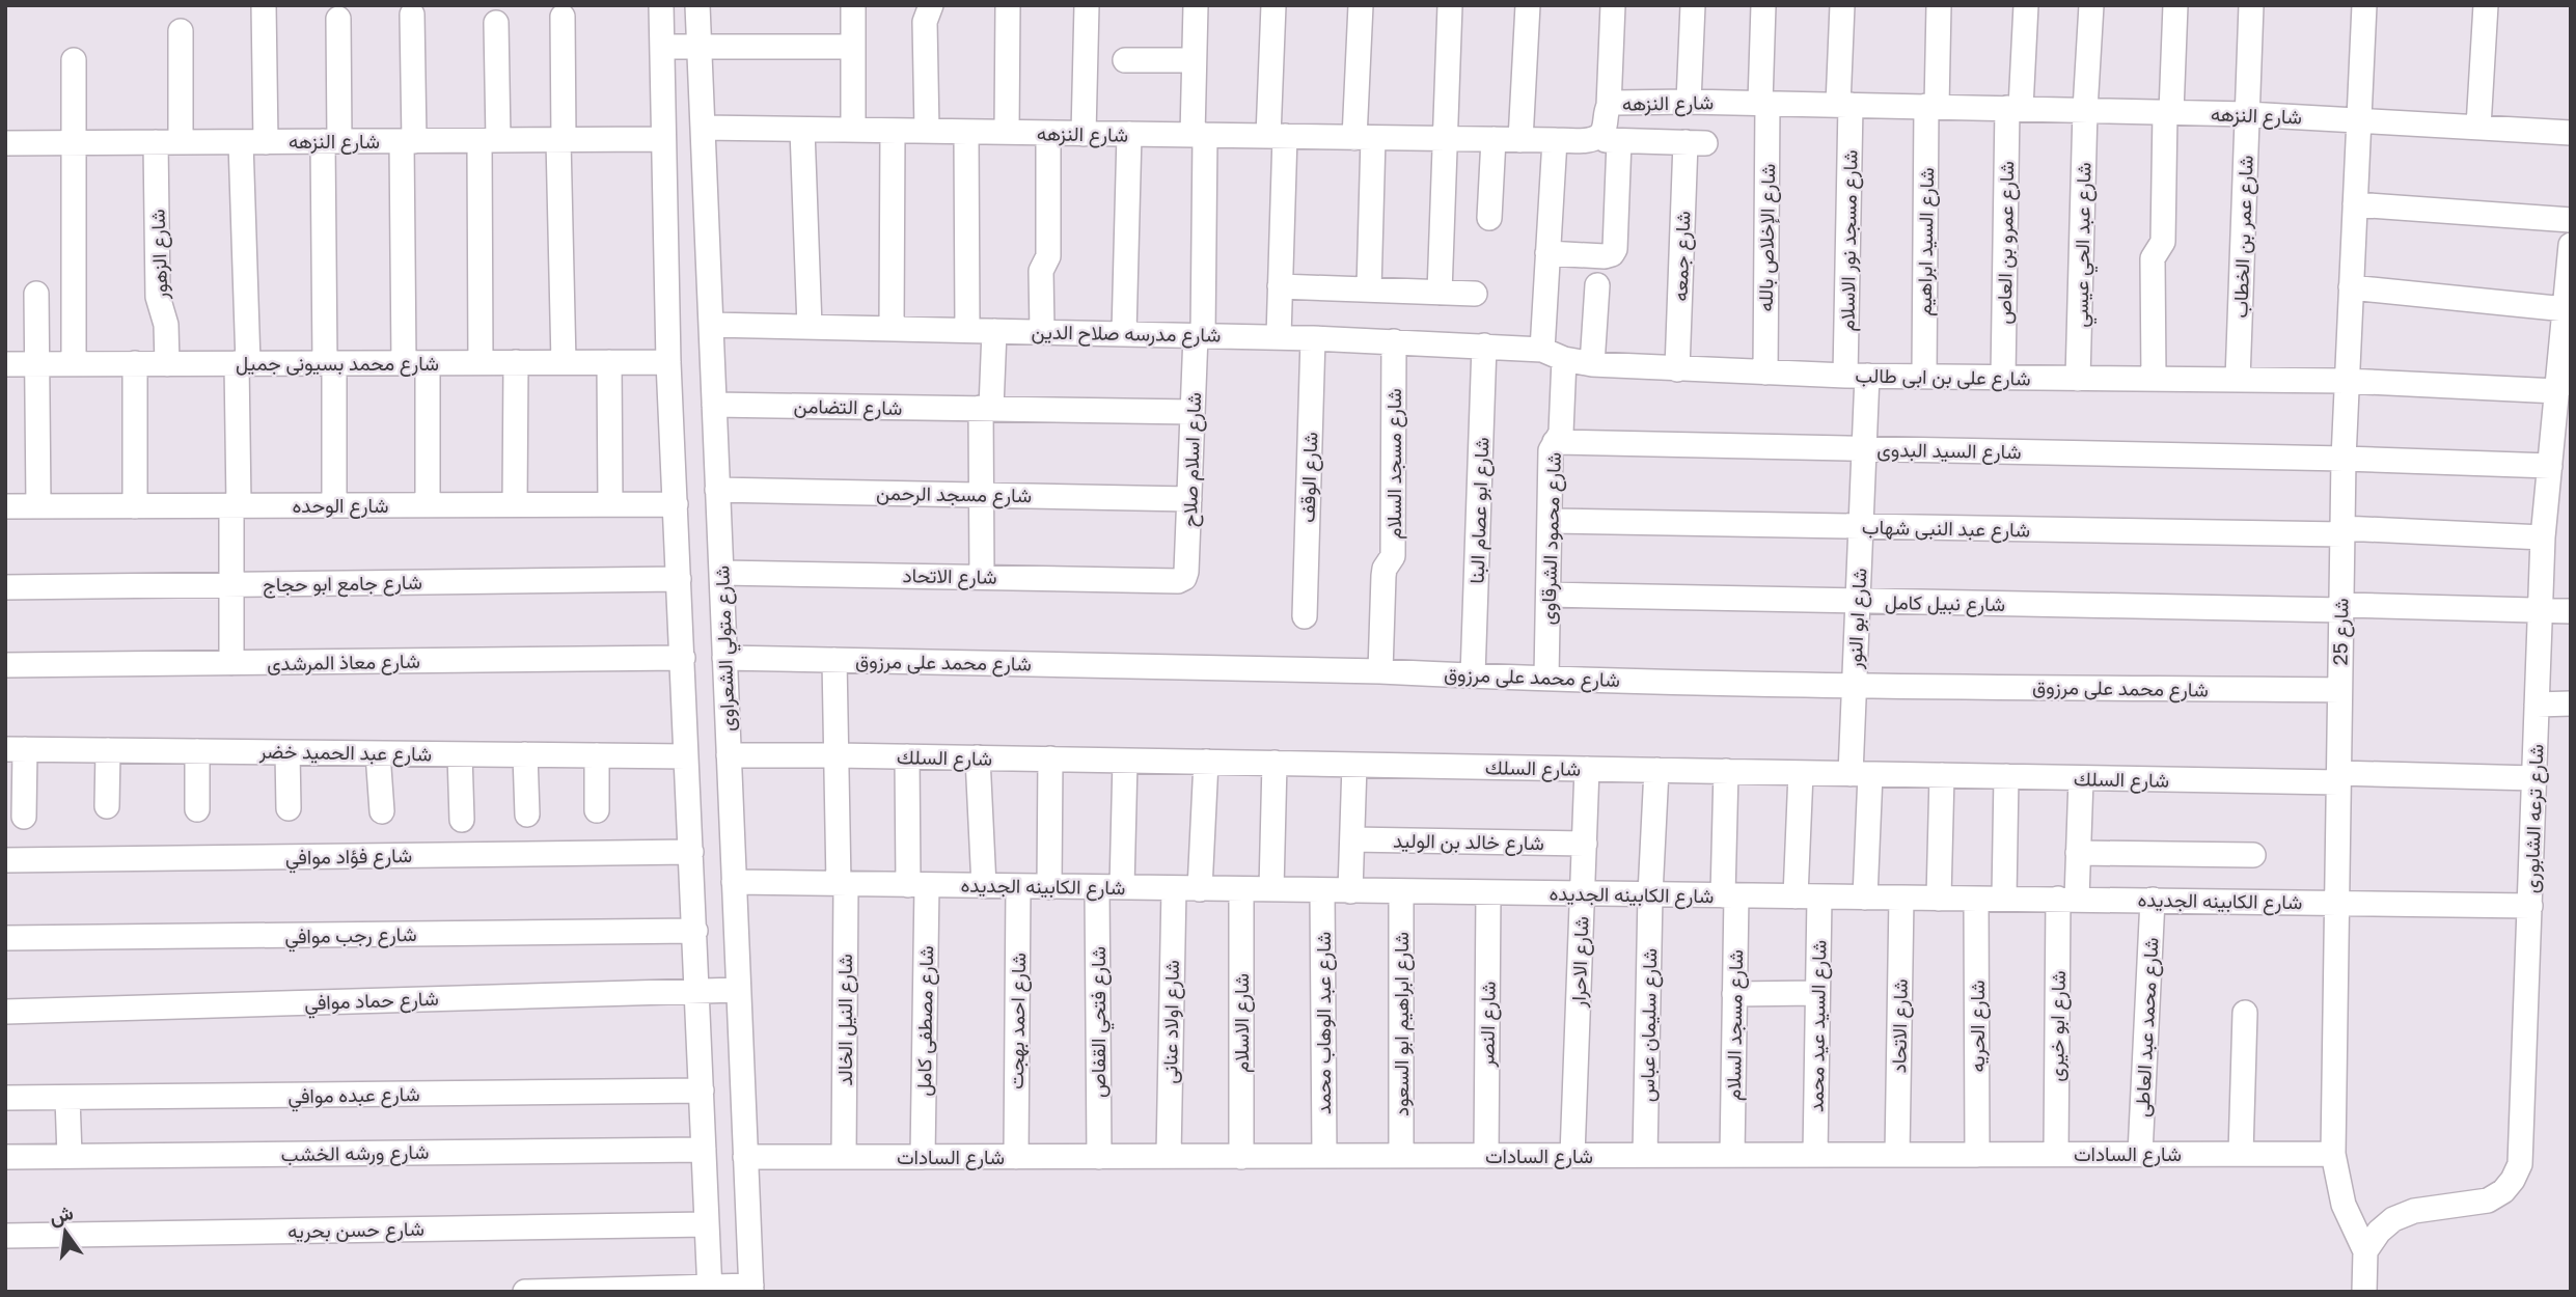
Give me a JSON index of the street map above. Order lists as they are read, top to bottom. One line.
{"streets":{"street":["شارع النزهه","شارع عمر بن الخطاب","شارع الإخلاص بالله","شارع مسجد نور الاسلام","شارع السيد ابراهيم","شارع عمرو بن العاص","شارع عبد الحي عيسي","شارع الزهور","شارع جمعه","شارع مدرسه صلاح الدين","شارع محمد بسيونى جميل","شارع على بن ابى طالب","شارع التضامن","شارع السيد البدوى","شارع اسلام صلاح","شارع مسجد السلام","شارع الوقف","شارع مسجد الرحمن","شارع الوحده","شارع ابو عصام البنا","شارع عبد النبى شهاب","شارع محمود الشرقاوى","شارع الاتحاد","شارع جامع ابو حجاج","شارع نبيل كامل","شارع ابو النور","شارع 25","شارع متولي الشعراوى","شارع معاذ المرشدى","شارع محمد على مرزوق","شارع عبد الحميد خضر","شارع السلك","شارع ترعه الشابورى","شارع خالد بن الوليد","شارع فؤاد موافي","شارع الكابينه الجديده","شارع رجب موافي","شارع الاحرار","شارع حماد موافي","شارع النيل الخالد","شارع مصطفى كامل","شارع احمد بهجت","شارع فتحي القفاص","شارع اولاد عنانى","شارع الاسلام","شارع عبد الوهاب محمد","شارع ابراهيم ابو السعود","شارع النصر","شارع سليمان عباس","شارع السيد عيد محمد","شارع الحريه","شارع ابو خيرى","شارع محمد عبد العاطى","شارع عبده موافي","شارع ورشه الخشب","شارع السادات","شارع حسن بحريه"]},"crossings":[["شارع النزهه","شارع عمر بن الخطاب"],["شارع النزهه","شارع الإخلاص بالله"],["شارع النزهه","شارع مسجد نور الاسلام"],["شارع النزهه","شارع السيد ابراهيم"],["شارع النزهه","شارع عمرو بن العاص"],["شارع النزهه","شارع عبد الحي عيسي"],["شارع النزهه","شارع الزهور"],["شارع النزهه","شارع جمعه"],["شارع النزهه","شارع اسلام صلاح"],["شارع النزهه","شارع 25"],["شارع النزهه","شارع متولي الشعراوى"],["شارع عمر بن الخطاب","شارع على بن ابى طالب"],["شارع الإخلاص بالله","شارع على بن ابى طالب"],["شارع مسجد نور الاسلام","شارع على بن ابى طالب"],["شارع مسجد نور الاسلام","شارع ابو النور"],["شارع السيد ابراهيم","شارع على بن ابى طالب"],["شارع عمرو بن العاص","شارع على بن ابى طالب"],["شارع عبد الحي عيسي","شارع على بن ابى طالب"],["شارع الزهور","شارع محمد بسيونى جميل"],["شارع جمعه","شارع على بن ابى طالب"],["شارع مدرسه صلاح الدين","شارع على بن ابى طالب"],["شارع مدرسه صلاح الدين","شارع اسلام صلاح"],["شارع مدرسه صلاح الدين","شارع مسجد السلام"],["شارع مدرسه صلاح الدين","شارع الوقف"],["شارع مدرسه صلاح الدين","شارع ابو عصام البنا"],["شارع مدرسه صلاح الدين","شارع متولي الشعراوى"],["شارع على بن ابى طالب","شارع محمود الشرقاوى"],["شارع على بن ابى طالب","شارع ابو النور"],["شارع على بن ابى طالب","شارع 25"],["شارع على بن ابى طالب","شارع ترعه الشابورى"],["شارع التضامن","شارع اسلام صلاح"],["شارع التضامن","شارع متولي الشعراوى"],["شارع السيد البدوى","شارع محمود الشرقاوى"],["شارع السيد البدوى","شارع ابو النور"],["شارع السيد البدوى","شارع 25"],["شارع السيد البدوى","شارع ترعه الشابورى"],["شارع اسلام صلاح","شارع مسجد الرحمن"],["شارع اسلام صلاح","شارع الاتحاد"],["شارع مسجد السلام","شارع محمد على مرزوق"],["شارع مسجد السلام","شارع السلك"],["شارع مسجد السلام","شارع الكابينه الجديده"],["شارع مسجد السلام","شارع السادات"],["شارع مسجد الرحمن","شارع متولي الشعراوى"],["شارع ابو عصام البنا","شارع محمد على مرزوق"],["شارع عبد النبى شهاب","شارع محمود الشرقاوى"],["شارع عبد النبى شهاب","شارع ابو النور"],["شارع عبد النبى شهاب","شارع 25"],["شارع عبد النبى شهاب","شارع ترعه الشابورى"],["شارع محمود الشرقاوى","شارع نبيل كامل"],["شارع محمود الشرقاوى","شارع محمد على مرزوق"],["شارع الاتحاد","شارع متولي الشعراوى"],["شارع الاتحاد","شارع الكابينه الجديده"],["شارع الاتحاد","شارع السادات"],["شارع نبيل كامل","شارع ابو النور"],["شارع نبيل كامل","شارع 25"],["شارع نبيل كامل","شارع ترعه الشابورى"],["شارع ابو النور","شارع محمد على مرزوق"],["شارع ابو النور","شارع السلك"],["شارع ابو النور","شارع الكابينه الجديده"],["شارع 25","شارع محمد على مرزوق"],["شارع 25","شارع السلك"],["شارع 25","شارع ترعه الشابورى"],["شارع 25","شارع الكابينه الجديده"],["شارع 25","شارع السادات"],["شارع متولي الشعراوى","شارع محمد على مرزوق"],["شارع متولي الشعراوى","شارع السلك"],["شارع متولي الشعراوى","شارع الكابينه الجديده"],["شارع متولي الشعراوى","شارع حماد موافي"],["شارع متولي الشعراوى","شارع السادات"],["شارع محمد على مرزوق","شارع النيل الخالد"],["شارع السلك","شارع ترعه الشابورى"],["شارع السلك","شارع الاحرار"],["شارع السلك","شارع النيل الخالد"],["شارع السلك","شارع مصطفى كامل"],["شارع السلك","شارع سليمان عباس"],["شارع السلك","شارع ابو خيرى"],["شارع ترعه الشابورى","شارع الكابينه الجديده"],["شارع خالد بن الوليد","شارع الاحرار"],["شارع الكابينه الجديده","شارع الاحرار"],["شارع الكابينه الجديده","شارع النيل الخالد"],["شارع الكابينه الجديده","شارع مصطفى كامل"],["شارع الكابينه الجديده","شارع احمد بهجت"],["شارع الكابينه الجديده","شارع فتحي القفاص"],["شارع الكابينه الجديده","شارع اولاد عنانى"],["شارع الكابينه الجديده","شارع الاسلام"],["شارع الكابينه الجديده","شارع عبد الوهاب محمد"],["شارع الكابينه الجديده","شارع ابراهيم ابو السعود"],["شارع الكابينه الجديده","شارع النصر"],["شارع الكابينه الجديده","شارع سليمان عباس"],["شارع الكابينه الجديده","شارع السيد عيد محمد"],["شارع الكابينه الجديده","شارع الحريه"],["شارع الكابينه الجديده","شارع ابو خيرى"],["شارع الكابينه الجديده","شارع محمد عبد العاطى"],["شارع الاحرار","شارع السادات"],["شارع النيل الخالد","شارع السادات"],["شارع مصطفى كامل","شارع السادات"],["شارع احمد بهجت","شارع السادات"],["شارع فتحي القفاص","شارع السادات"],["شارع اولاد عنانى","شارع السادات"],["شارع الاسلام","شارع السادات"],["شارع عبد الوهاب محمد","شارع السادات"],["شارع ابراهيم ابو السعود","شارع السادات"],["شارع النصر","شارع السادات"],["شارع سليمان عباس","شارع السادات"],["شارع السيد عيد محمد","شارع السادات"],["شارع الحريه","شارع السادات"],["شارع ابو خيرى","شارع السادات"],["شارع محمد عبد العاطى","شارع السادات"]],"north":"top"}
